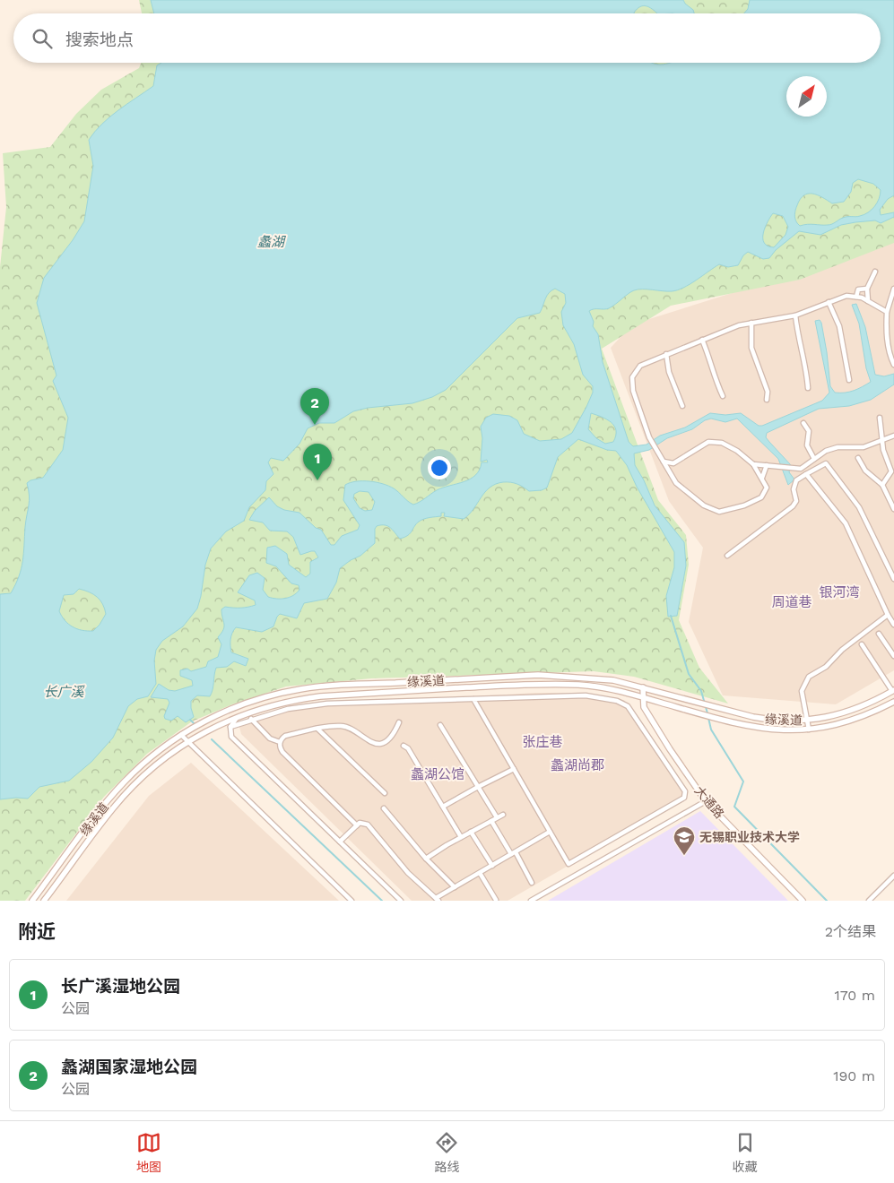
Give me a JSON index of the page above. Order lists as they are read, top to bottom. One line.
{"streets":{"main road":["缘溪道","大通路"]},"crossings":[["缘溪道","大通路"]],"districts":["银河湾","周道巷","张庄巷","蠡湖尚郡","蠡湖公馆"],"water":["蠡湖","长广溪"],"places":{"school or university":["无锡职业技术大学"]},"north":"top right","page":{"search":"搜索地点","pins":["2","1"],"heading":["附近","2个结果"],"list":[{"mark":"1","name":"长广溪湿地公园","note":"公园","value":"170 m"},{"mark":"2","name":"蠡湖国家湿地公园","note":"公园","value":"190 m"}],"nav":["地图","路线","收藏"]}}
